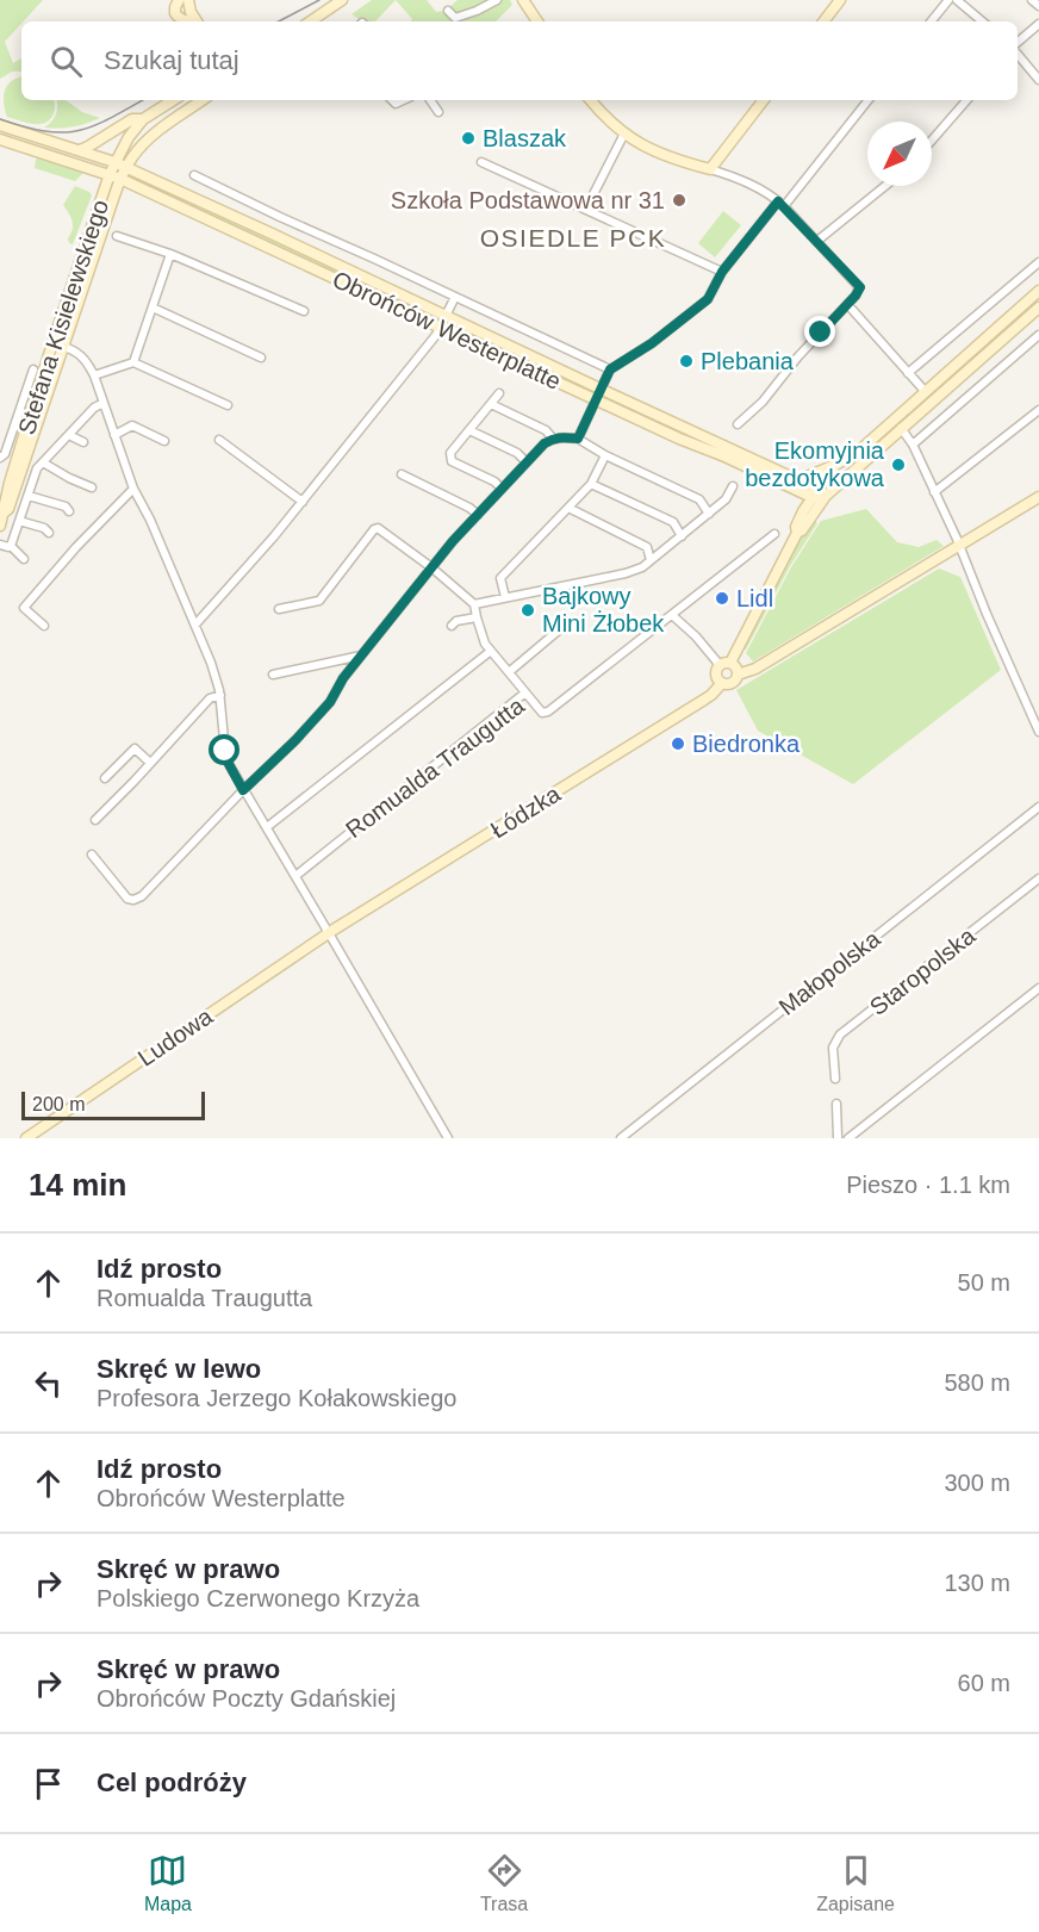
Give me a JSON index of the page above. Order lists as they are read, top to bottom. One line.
{"streets":{"main road":["Stefana Kisielewskiego","Obrońców Westerplatte","Łódzka","Ludowa"],"street":["Romualda Traugutta","Staropolska","Małopolska"]},"crossings":[["Stefana Kisielewskiego","Obrońców Westerplatte"],["Łódzka","Ludowa"]],"districts":["OSIEDLE PCK"],"places":["Blaszak","Szkoła Podstawowa nr 31","Plebania","Ekomyjnia bezdotykowa","Lidl","Bajkowy Mini Żłobek","Biedronka"],"scale_bar":"200 m","north":"bottom left","page":{"search":"Szukaj tutaj","scale":"200 m","heading":["14 min","Pieszo · 1.1 km"],"list":[["Idź prosto","Romualda Traugutta","50 m"],["Skręć w lewo","Profesora Jerzego Kołakowskiego","580 m"],["Idź prosto","Obrońców Westerplatte","300 m"],["Skręć w prawo","Polskiego Czerwonego Krzyża","130 m"],["Skręć w prawo","Obrońców Poczty Gdańskiej","60 m"],"Cel podróży"],"nav":["Mapa","Trasa","Zapisane"]}}
